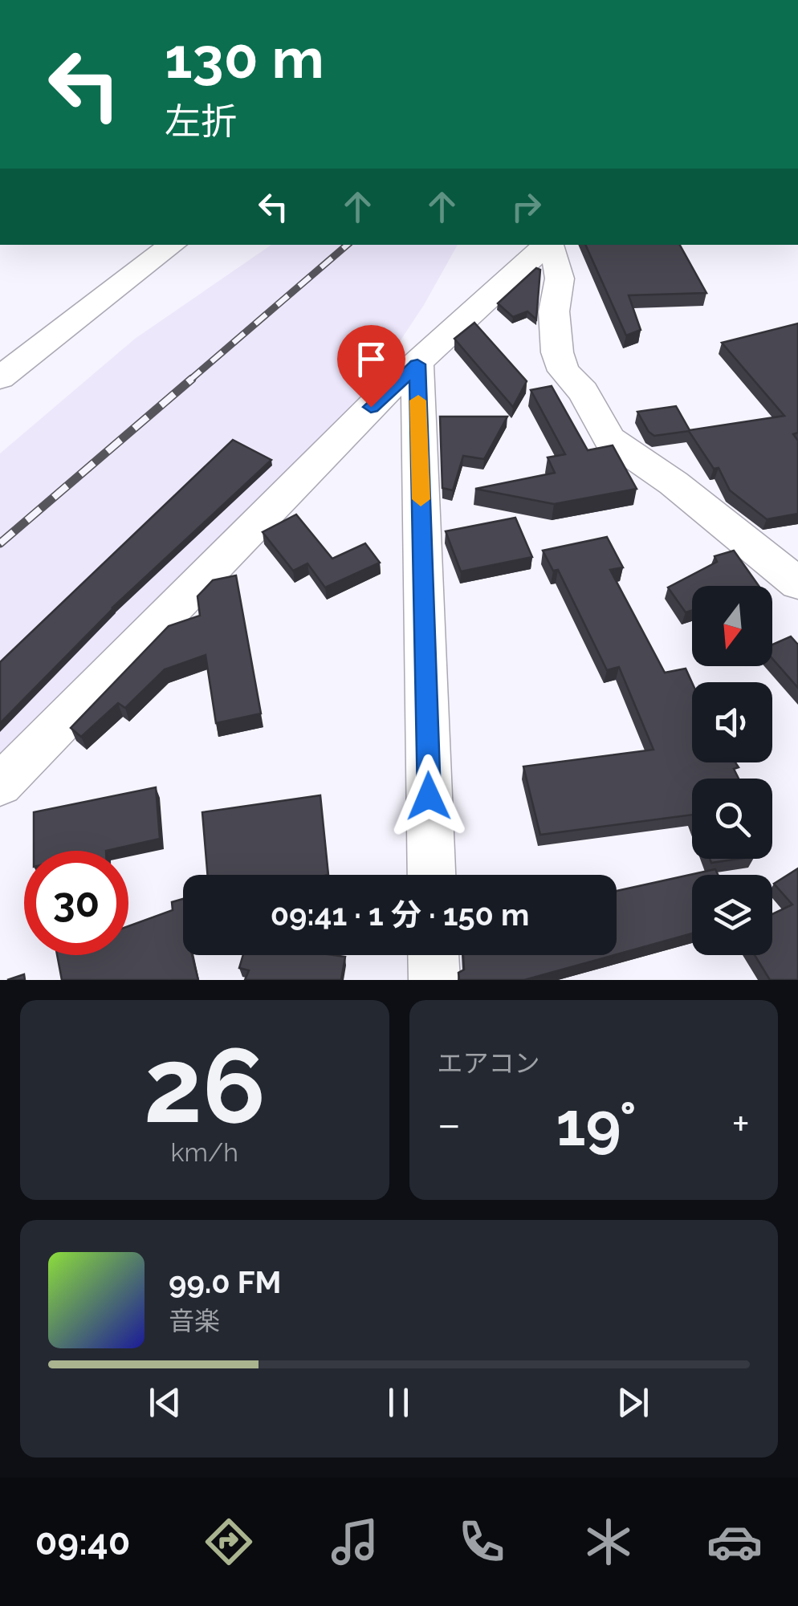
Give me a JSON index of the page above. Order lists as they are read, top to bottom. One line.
{"north":"bottom","page":{"turn":["130 m","左折"],"limit":"30","trip":"09:41 · 1 分 · 150 m","tile":[["26","km/h"],"エアコン"],"heat":["−","19°","+"],"song":["99.0 FM","音楽"],"tabs":"09:40"}}
